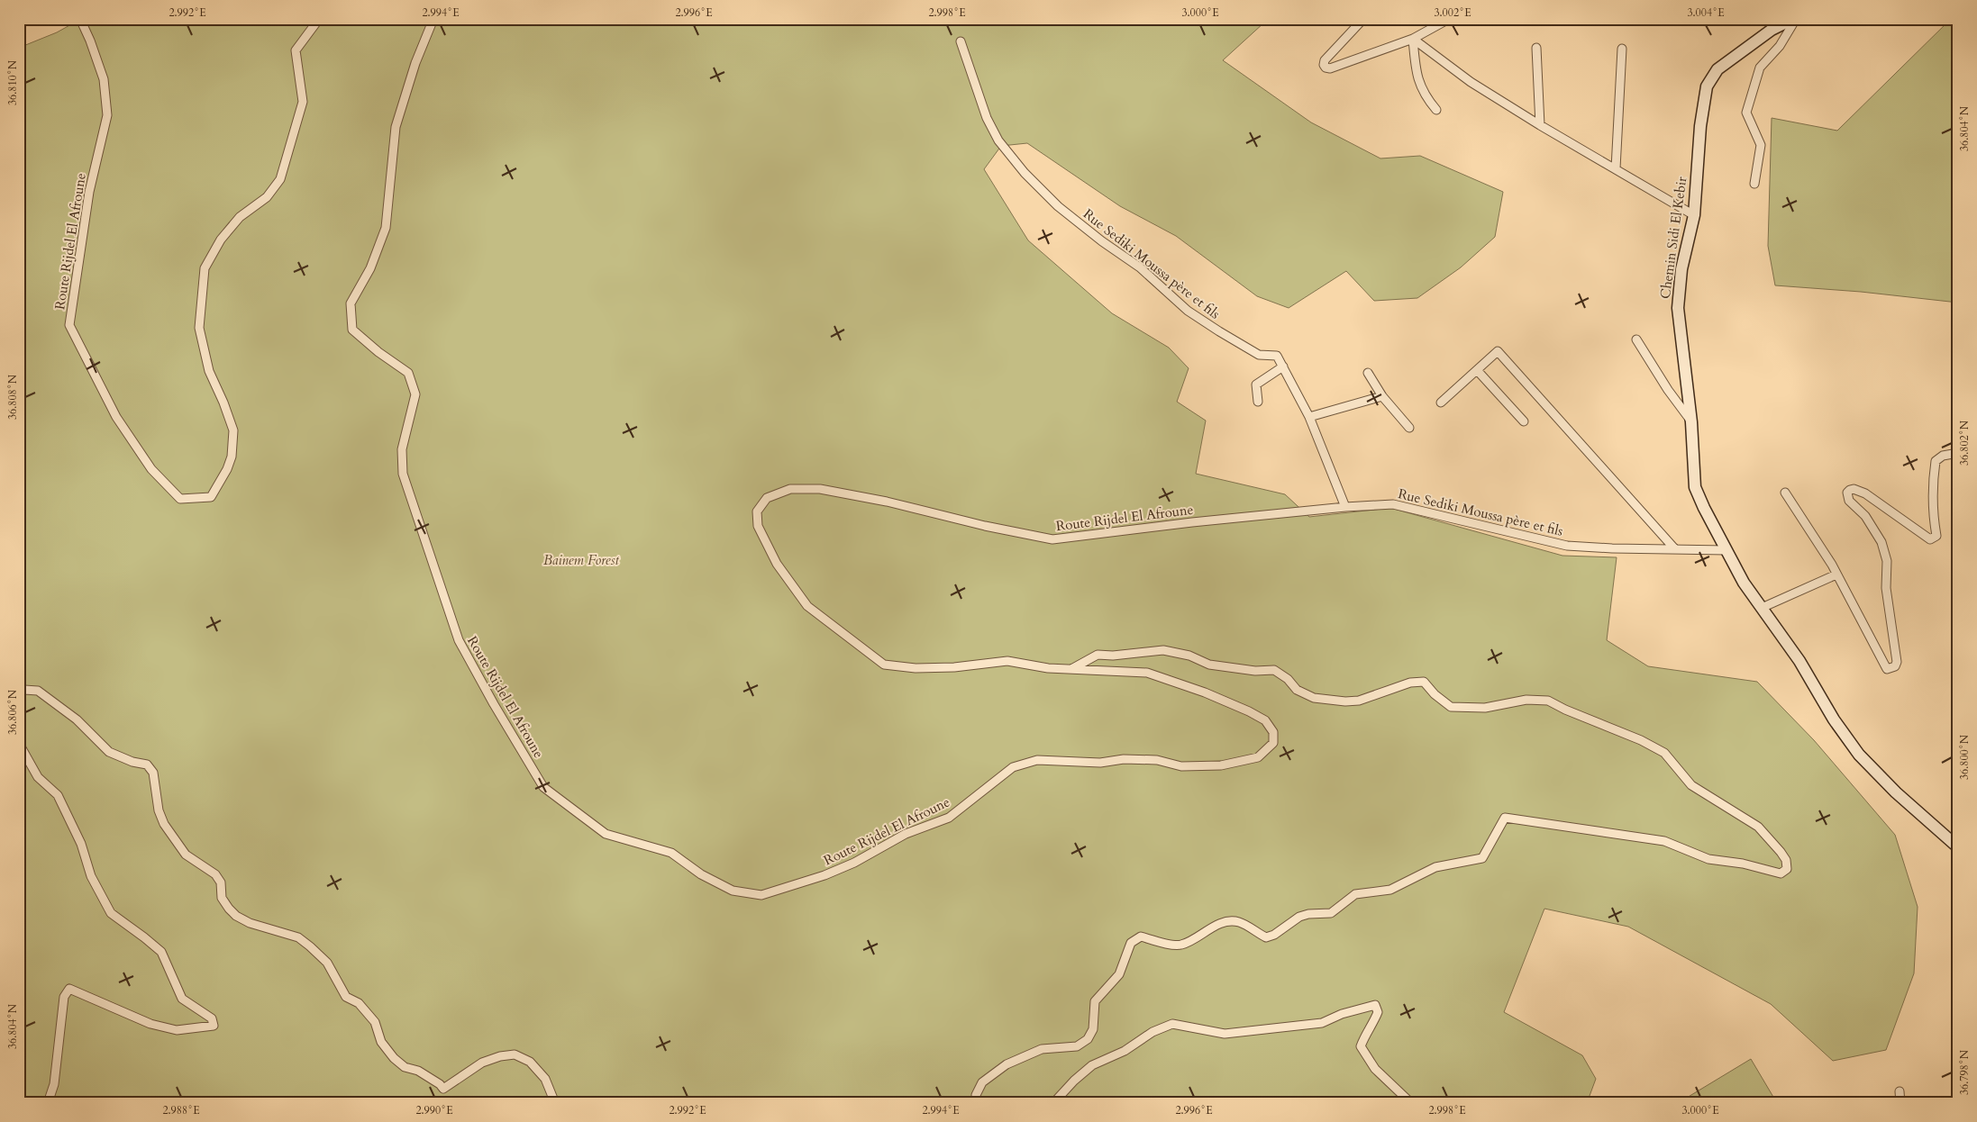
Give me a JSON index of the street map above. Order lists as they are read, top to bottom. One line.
{"streets":{"street":["Chemin Sidi El Kebir","Route Rijdel El Afroune","Rue Sediki Moussa père et fils"]},"crossings":[["Chemin Sidi El Kebir","Rue Sediki Moussa père et fils"],["Route Rijdel El Afroune","Rue Sediki Moussa père et fils"]],"parks":["Bainem Forest"],"coordinates":["2.992°E","2.994°E","2.996°E","2.998°E","3.000°E","3.002°E","3.004°E","36.810°N","36.804°N","36.808°N","36.802°N","36.806°N","36.800°N","36.798°N","2.988°E","2.990°E"]}
